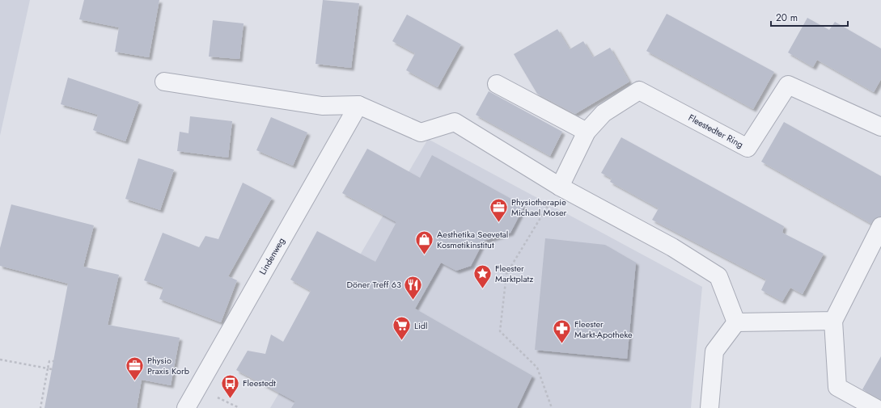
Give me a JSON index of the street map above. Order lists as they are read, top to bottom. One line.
{"streets":{"street":["Fleestedter Ring","Lindenweg"]},"places":{"office":["Physiotherapie Michael Moser","Physio Praxis Korb"],"shop":["Aesthetika Seevetal Kosmetikinstitut"],"place":["Fleester Marktplatz"],"restaurant":["Döner Treff 63"],"supermarket":["Lidl"],"pharmacy":["Fleester Markt-Apotheke"],"bus stop":["Fleestedt"]},"scale_bar":"20 m"}
